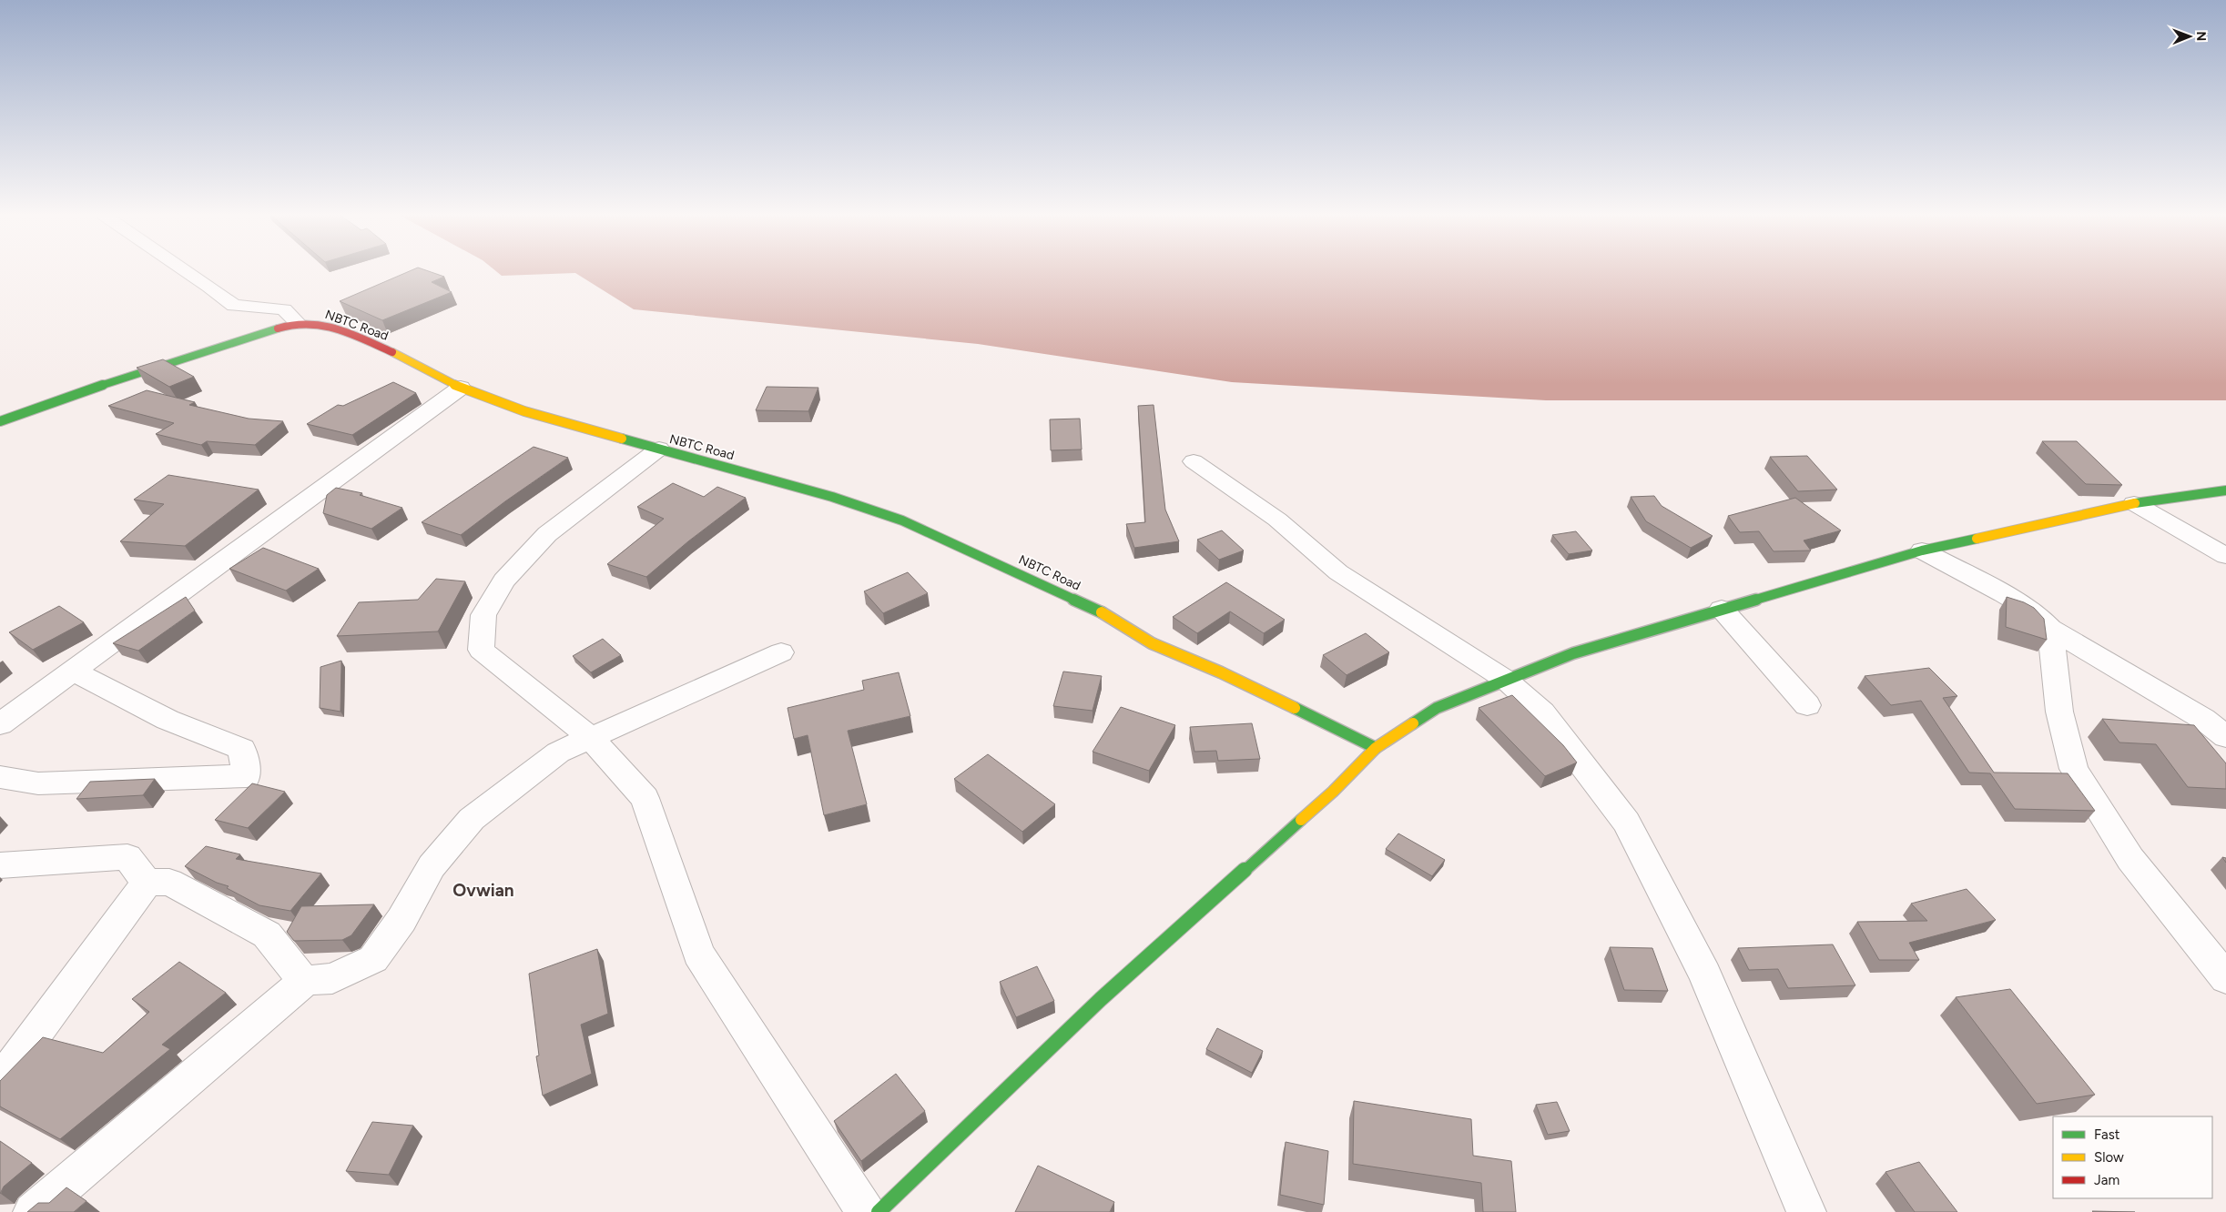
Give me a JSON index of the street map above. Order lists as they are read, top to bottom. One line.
{"streets":{"street":["NBTC Road"]},"districts":["Ovwian"],"legend":["Fast","Slow","Jam"],"north":"right"}
